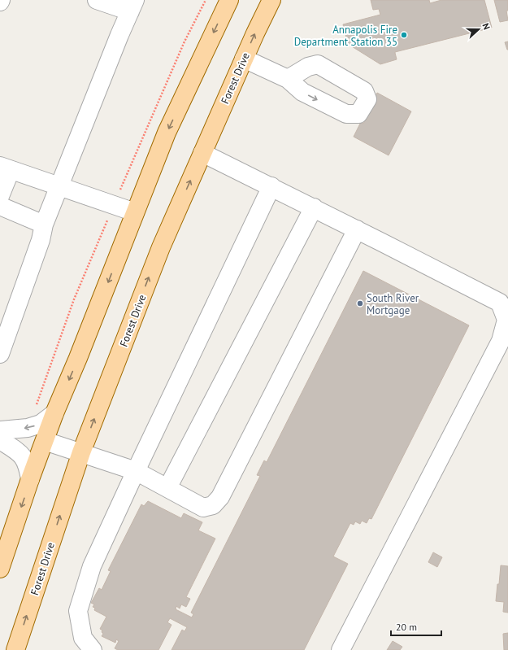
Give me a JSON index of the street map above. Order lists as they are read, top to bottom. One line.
{"streets":{"main road":["Forest Drive"]},"places":["Annapolis Fire Department Station 35","South River Mortgage"],"scale_bar":"20 m","north":"right"}
